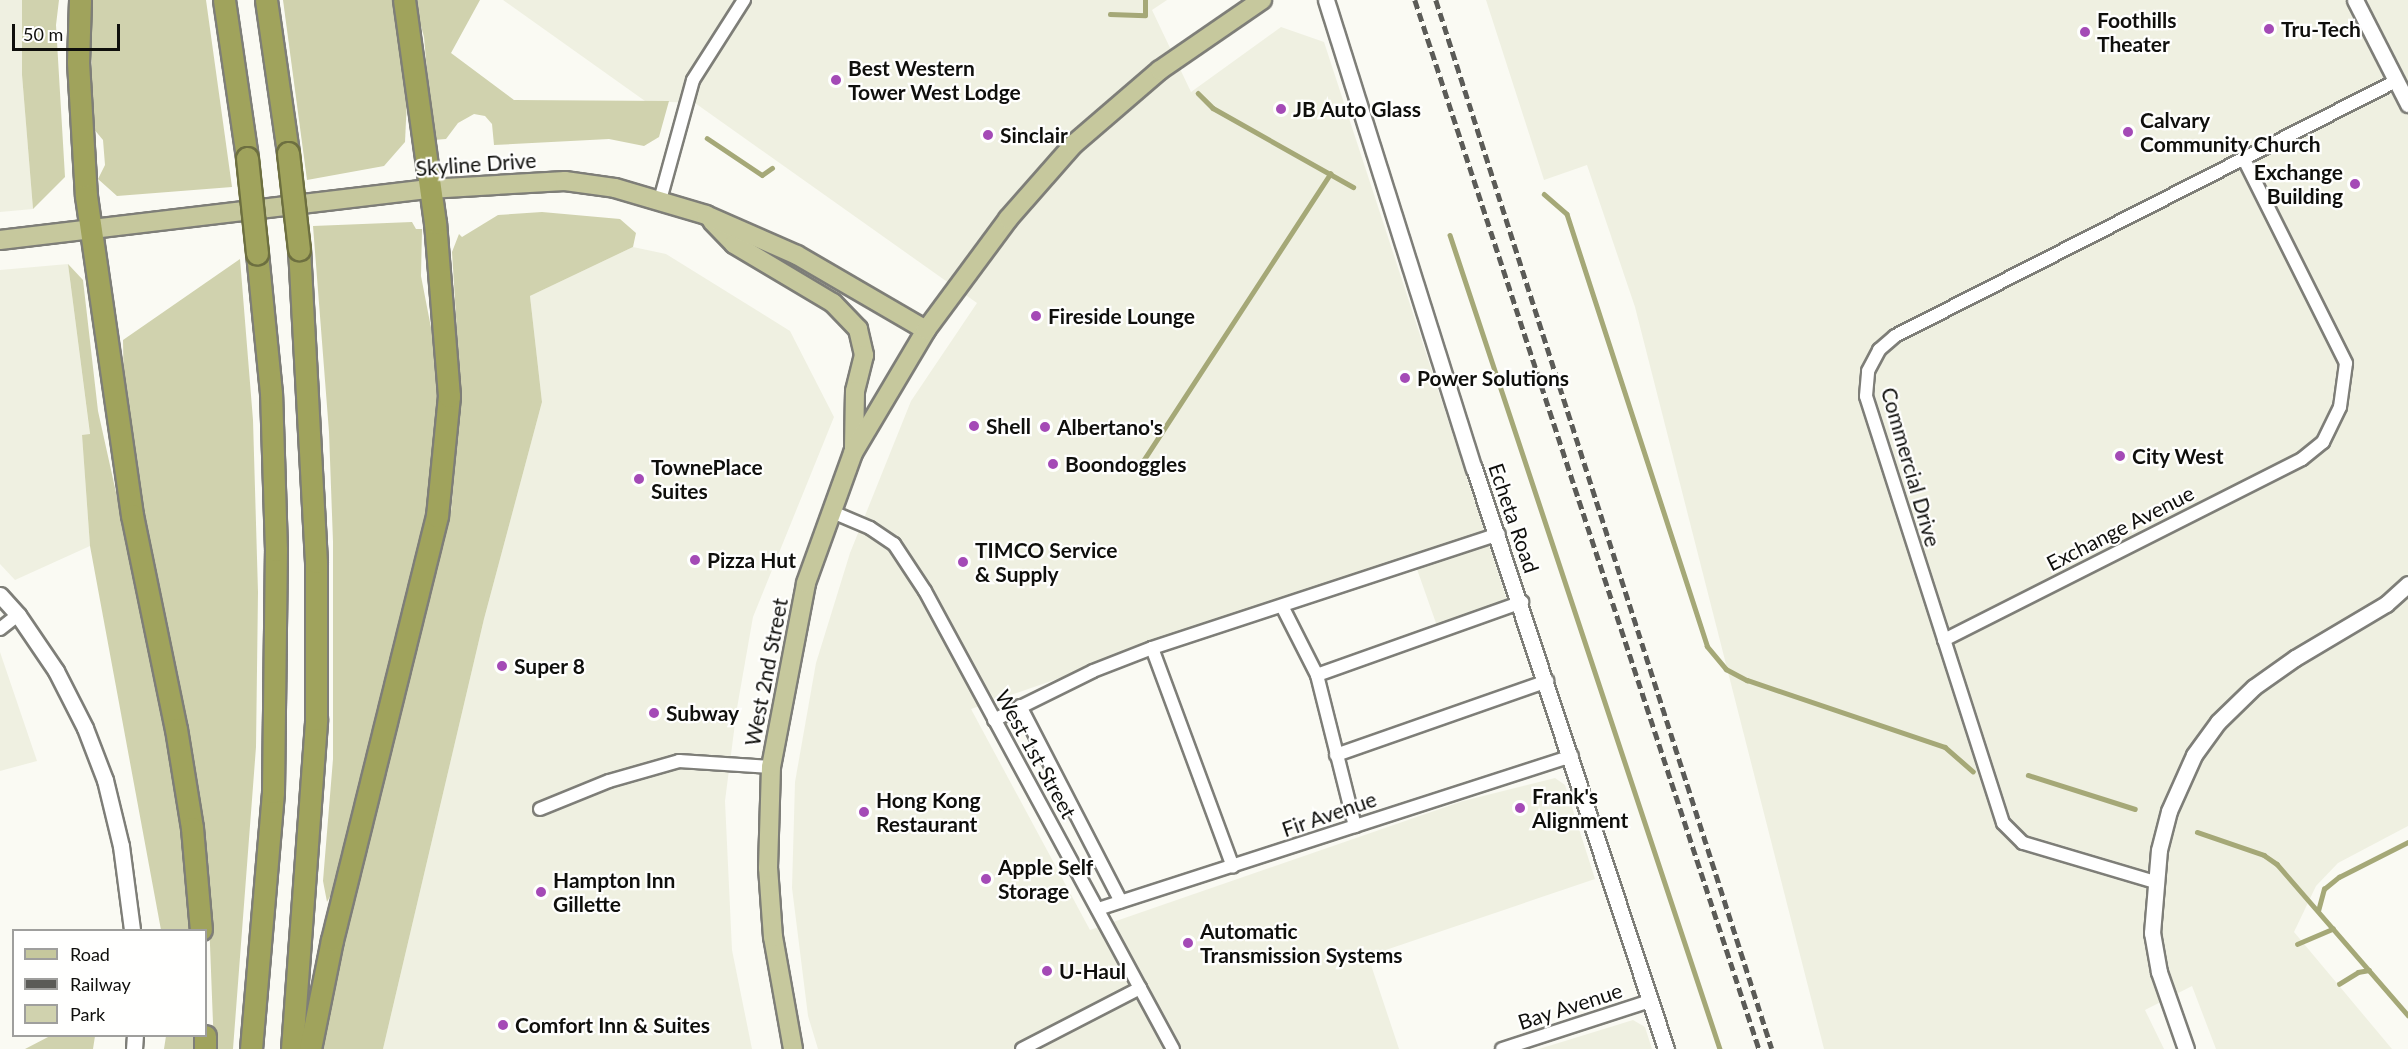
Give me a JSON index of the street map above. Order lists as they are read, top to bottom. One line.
{"streets":{"main road":["Skyline Drive","West 2nd Street"],"street":["Commercial Drive","Echeta Road","Exchange Avenue","West 1st Street","Fir Avenue","Bay Avenue"]},"crossings":[["Skyline Drive","West 2nd Street"],["Commercial Drive","Exchange Avenue"],["Echeta Road","Fir Avenue"],["Echeta Road","Bay Avenue"],["West 2nd Street","West 1st Street"],["West 1st Street","Fir Avenue"]],"places":["Tru-Tech","Foothills Theater","Best Western Tower West Lodge","JB Auto Glass","Calvary Community Church","Sinclair","Exchange Building","Fireside Lounge","Power Solutions","Shell","Albertano's","City West","Boondoggles","TownePlace Suites","Pizza Hut","TIMCO Service & Supply","Super 8","Subway","Frank's Alignment","Hong Kong Restaurant","Apple Self Storage","Hampton Inn Gillette","Automatic Transmission Systems","U-Haul","Comfort Inn & Suites"],"legend":["Road","Railway","Park"],"scale_bar":"50 m"}
